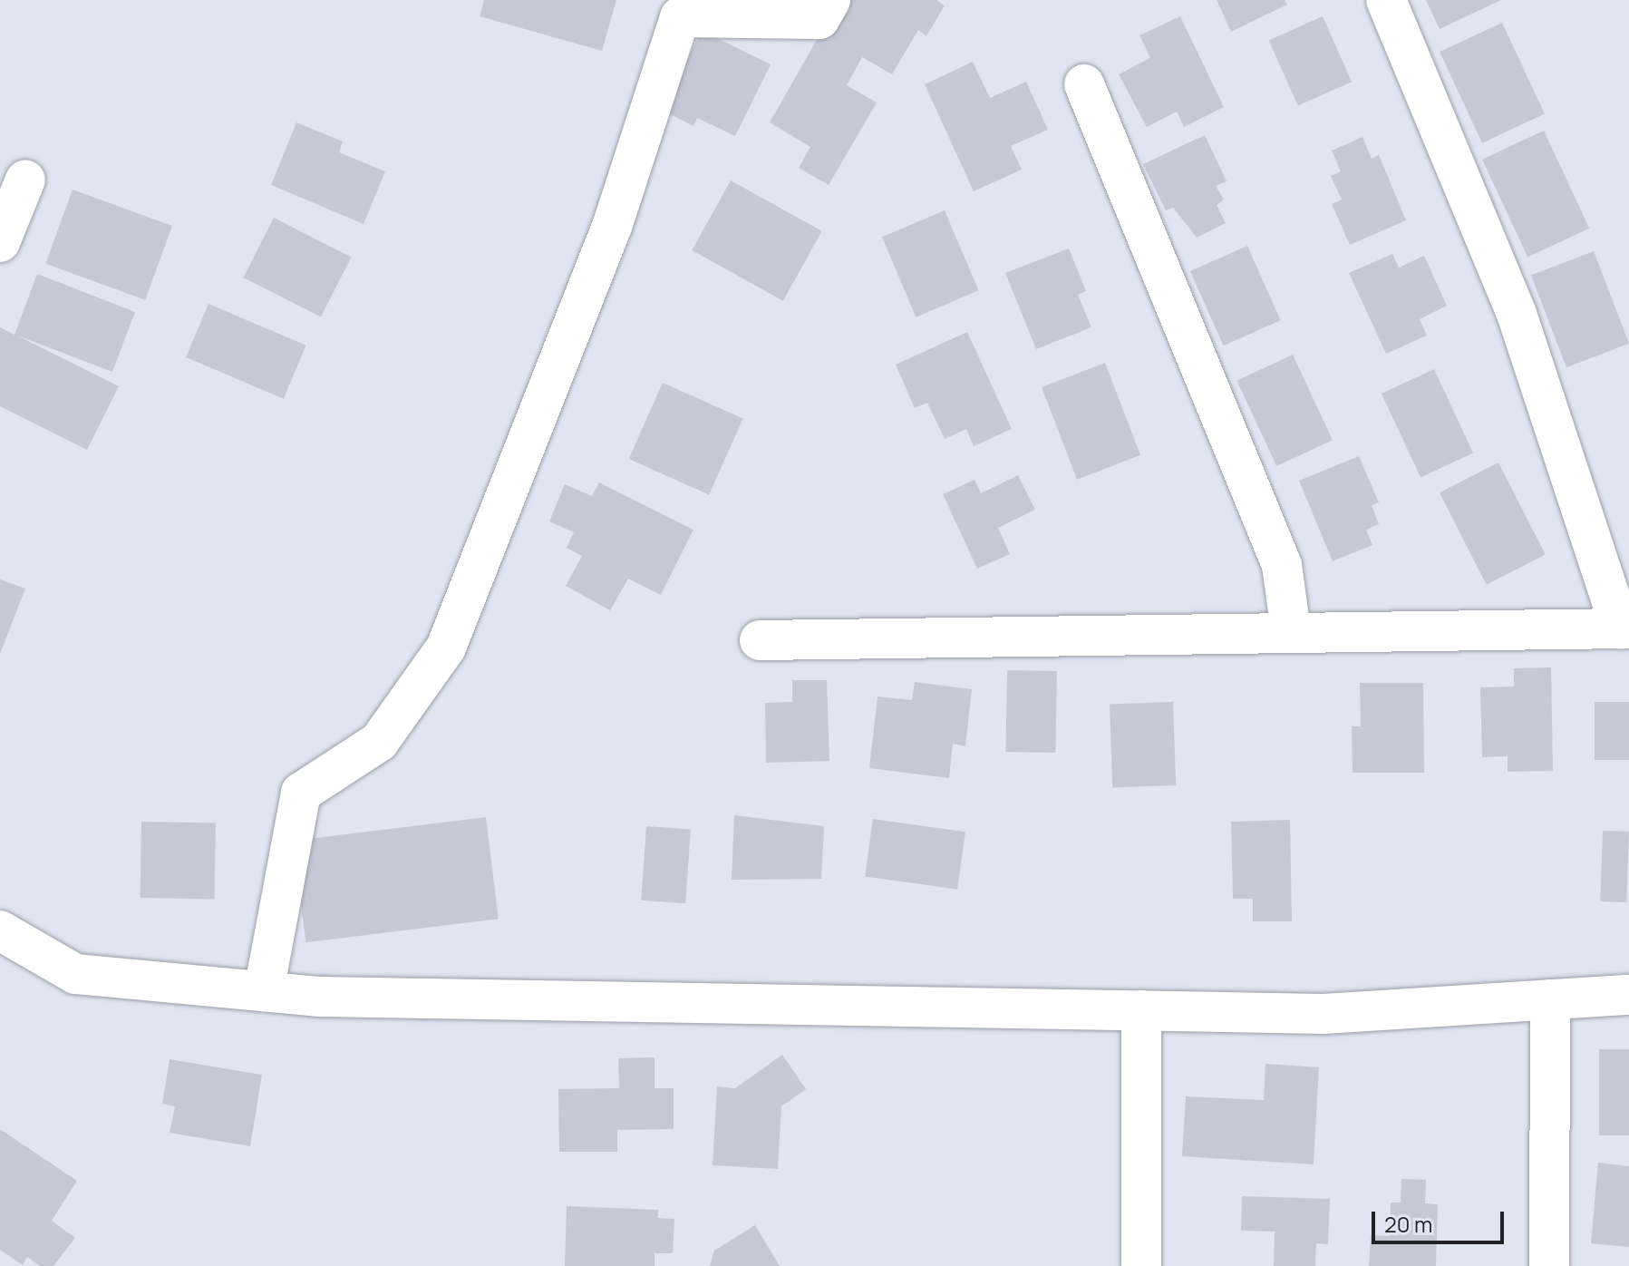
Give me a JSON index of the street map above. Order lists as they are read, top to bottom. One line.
{"scale_bar":"20 m"}
